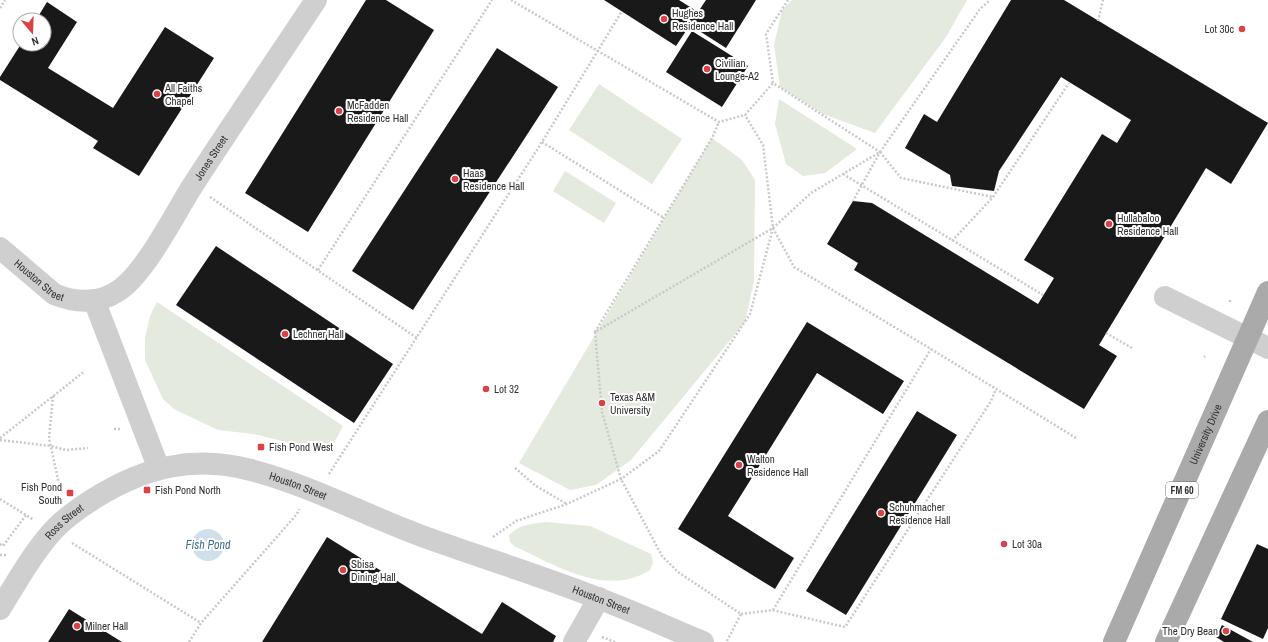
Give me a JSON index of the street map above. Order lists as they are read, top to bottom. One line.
{"streets":{"main road":["University Drive","FM 60"],"street":["Jones Street","Houston Street","Ross Street"]},"crossings":[["Jones Street","Houston Street"],["Houston Street","Ross Street"]],"water":["Fish Pond"],"places":{"other":["Hughes Residence Hall","Lot 30c","Civilian Lounge-A2","All Faiths Chapel","McFadden Residence Hall","Haas Residence Hall","Hullabaloo Residence Hall","Lechner Hall","Lot 32","Texas A&M University","Walton Residence Hall","Schuhmacher Residence Hall","Lot 30a","Sbisa Dining Hall","Milner Hall","The Dry Bean"],"transit":["Fish Pond West","Fish Pond North","Fish Pond South"]},"north":"bottom"}
